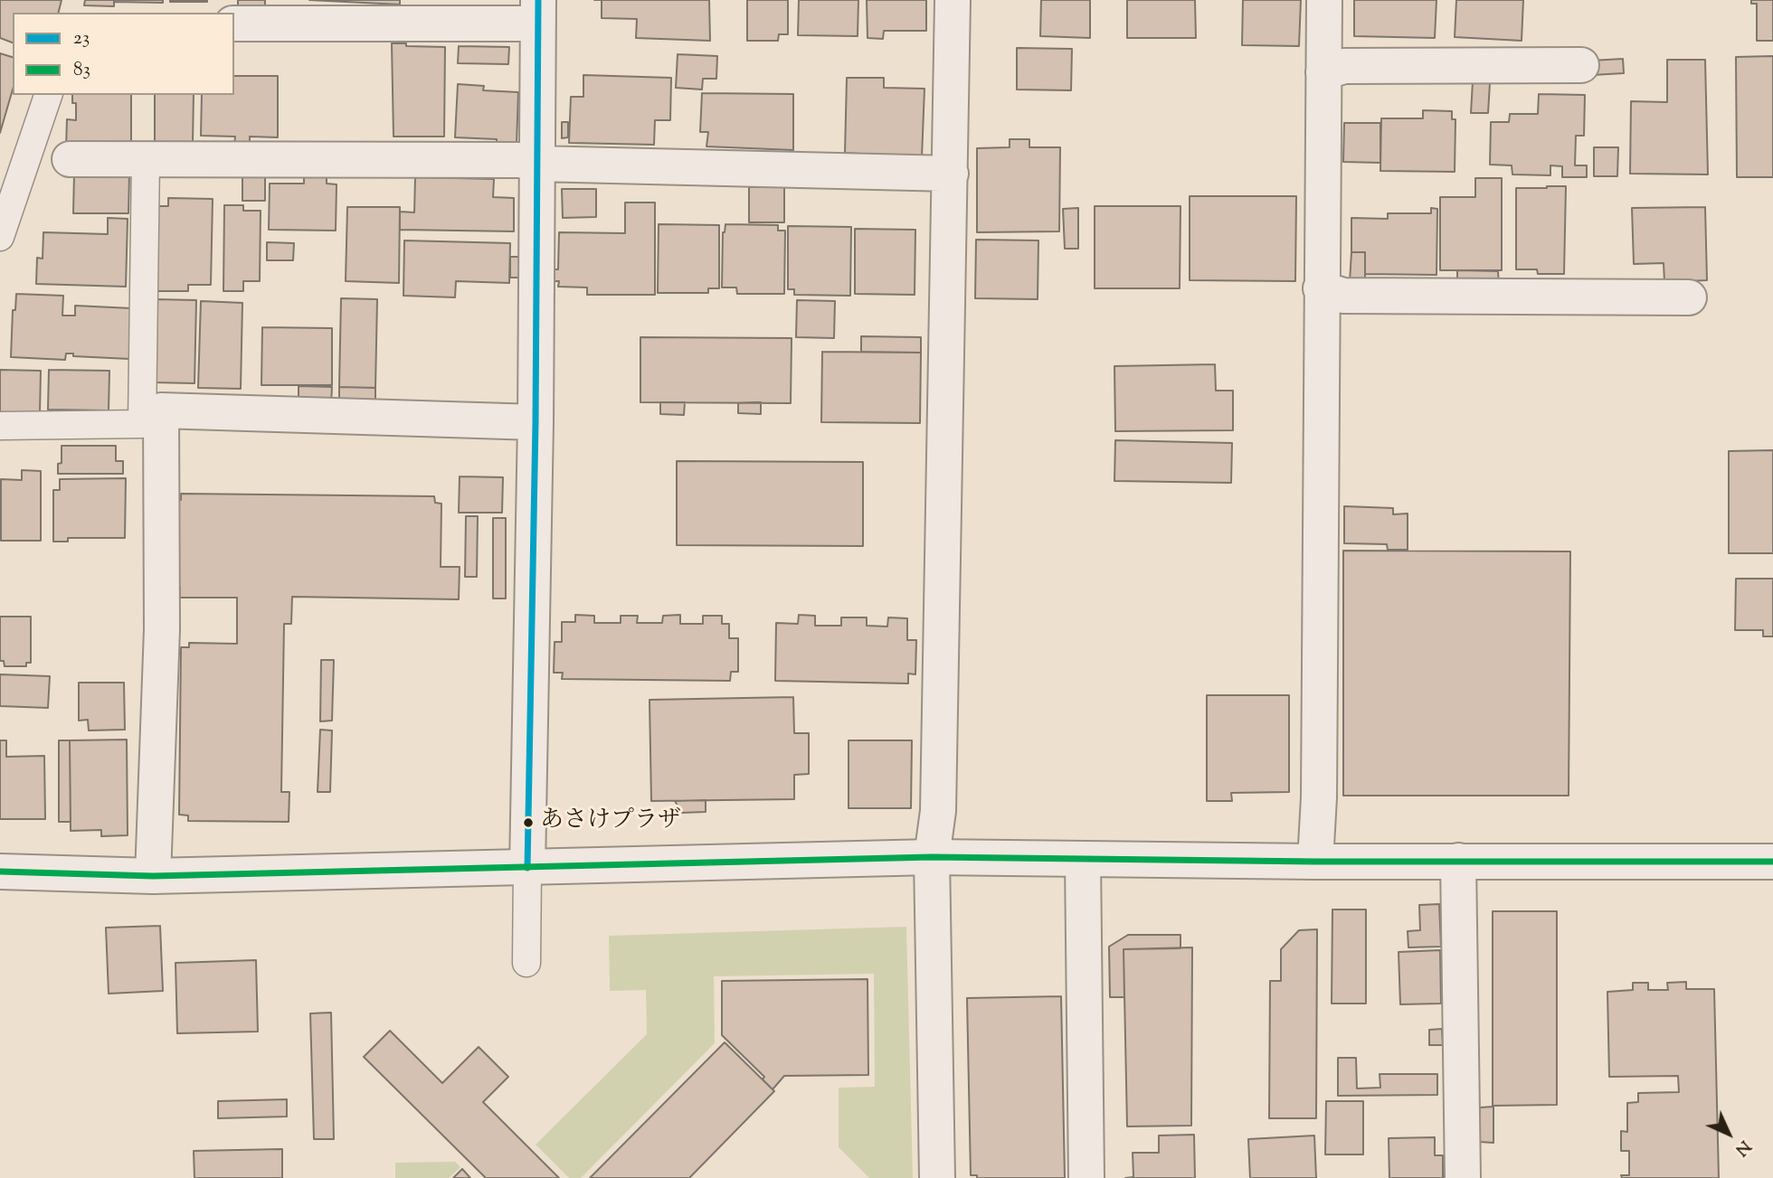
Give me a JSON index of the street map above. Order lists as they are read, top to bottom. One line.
{"places":["あさけプラザ"],"lines":["transit line 23","transit line 83"],"legend":["23","83"],"north":"bottom right"}
